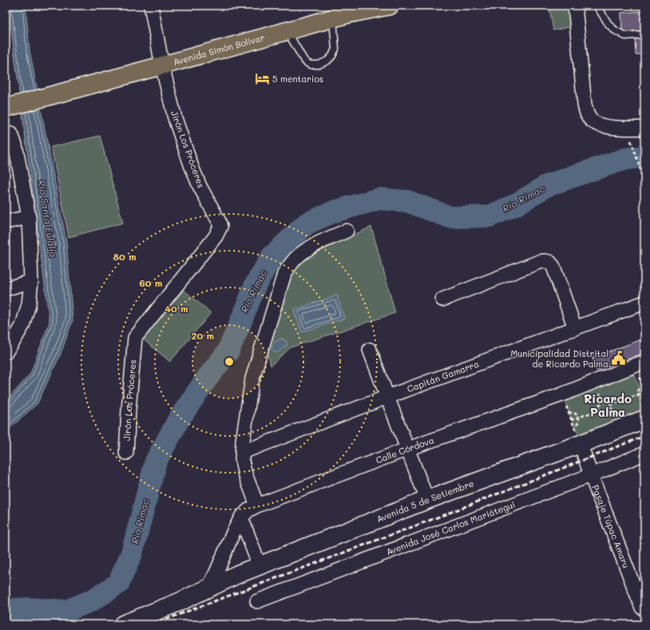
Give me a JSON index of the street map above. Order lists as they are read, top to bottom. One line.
{"streets":{"highway":["Avenida Simón Bolívar"],"street":["Jirón Los Próceres","Capitán Gamarra","Calle Córdova","Avenida 5 de Setiembre","Pasaje Túpac Amaru","Avenida José Carlos Mariátegui"]},"crossings":[["Avenida Simón Bolívar","Jirón Los Próceres"],["Calle Córdova","Avenida 5 de Setiembre"],["Avenida 5 de Setiembre","Pasaje Túpac Amaru"],["Pasaje Túpac Amaru","Avenida José Carlos Mariátegui"]],"districts":["Ricardo Palma"],"water":["Río Rímac","Río Santa Eulalia"],"places":{"hotel":["5 mentarios"],"public building":["Municipalidad Distrital de Ricardo Palma"]},"rings":["80 m","60 m","40 m","20 m"]}
